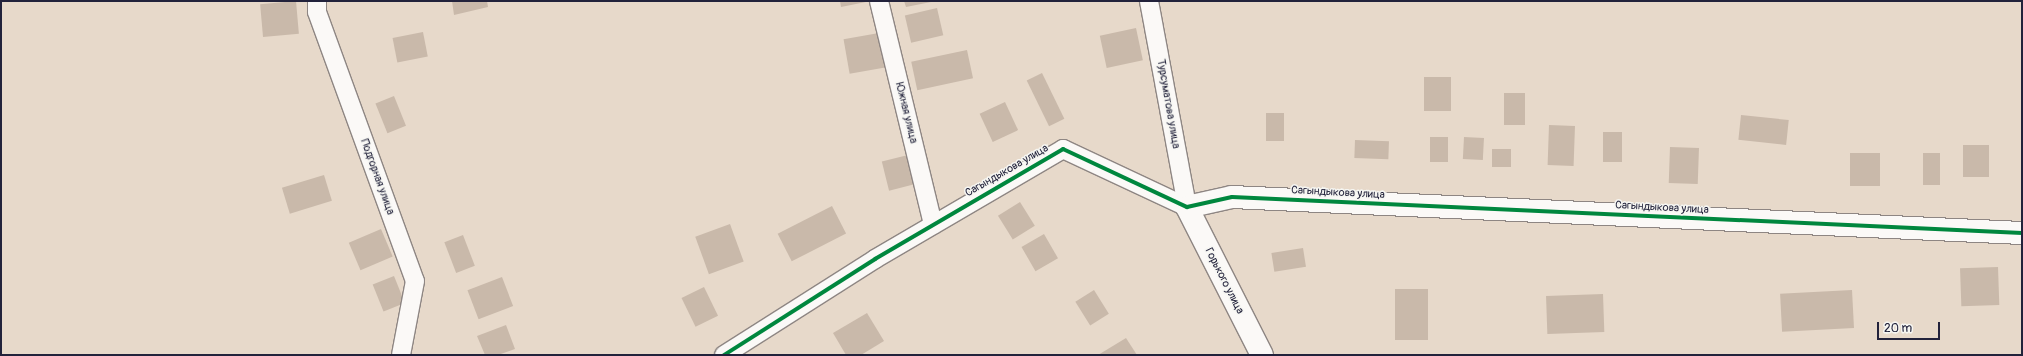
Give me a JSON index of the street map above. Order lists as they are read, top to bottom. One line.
{"streets":{"street":["Турсуматова улица","Южная улица","Сагындыкова улица","Подгорная улица","Горького улица"]},"crossings":[["Турсуматова улица","Сагындыкова улица"],["Турсуматова улица","Горького улица"],["Южная улица","Сагындыкова улица"],["Сагындыкова улица","Горького улица"]],"scale_bar":"20 m"}
